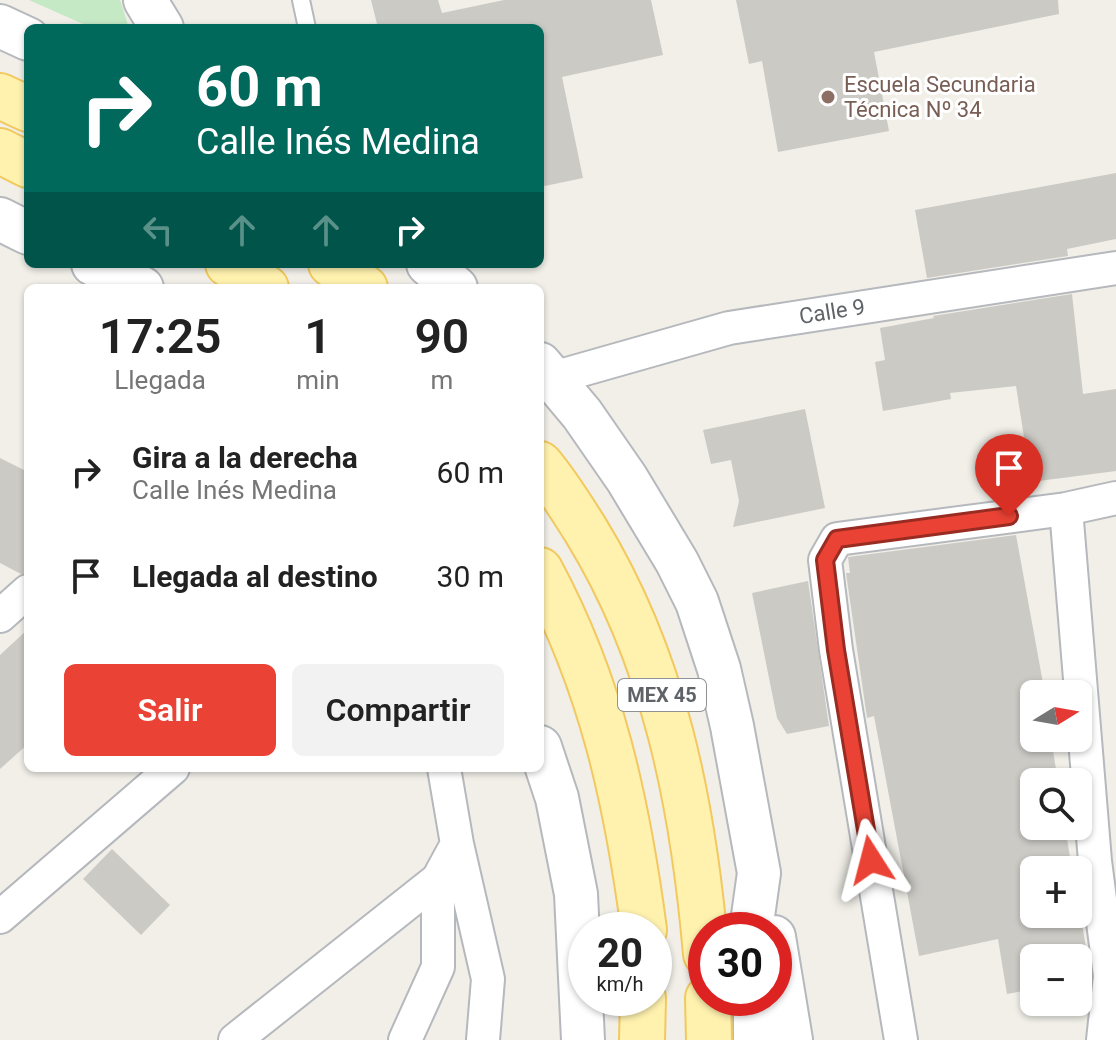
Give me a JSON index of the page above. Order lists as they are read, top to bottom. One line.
{"streets":{"main road":["MEX 45"],"street":["Calle 9"]},"places":["Escuela Secundaria Técnica Nº 34"],"north":"right","page":{"turn":["60 m","Calle Inés Medina"],"eta":["17:25","Llegada","1","min","90","m"],"list":[{"name":"Gira a la derecha","note":"Calle Inés Medina","value":"60 m"},{"name":"Llegada al destino","value":"30 m"}],"buttons":["Salir","Compartir"],"map_buttons":["+","−"],"speed":"20 km/h","limit":"30"}}
